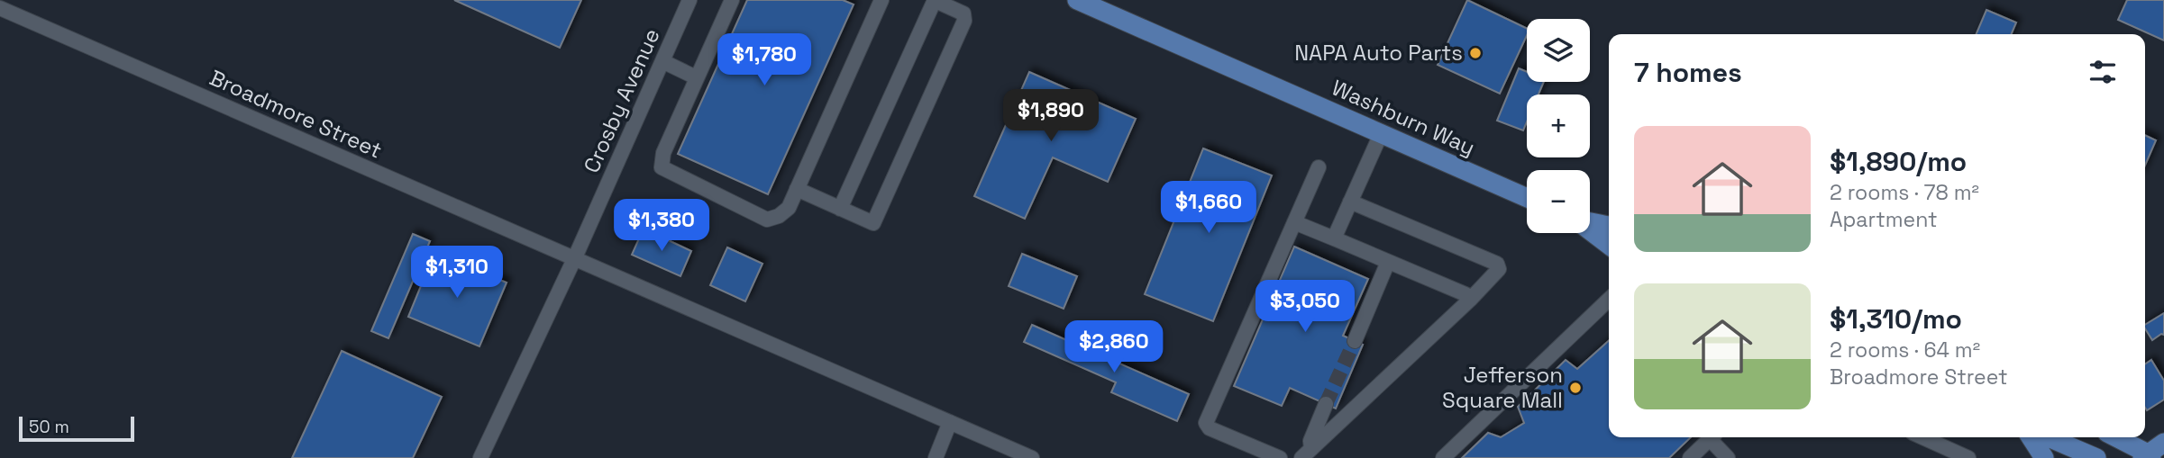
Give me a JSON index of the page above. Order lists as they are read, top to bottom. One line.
{"streets":{"main road":["Washburn Way"],"street":["Crosby Avenue","Broadmore Street"]},"crossings":[["Crosby Avenue","Broadmore Street"]],"places":["NAPA Auto Parts","Jefferson Square Mall"],"scale_bar":"50 m","page":{"map_buttons":["+","−"],"price":["$1,780","$1,890","$1,660","$1,380","$1,310","$3,050","$2,860"],"heading":"7 homes","list":[{"name":"$1,890/mo","note":"2 rooms · 78 m² · Apartment"},{"name":"$1,310/mo","note":"2 rooms · 64 m² · Broadmore Street"}],"scale":"50 m"}}
